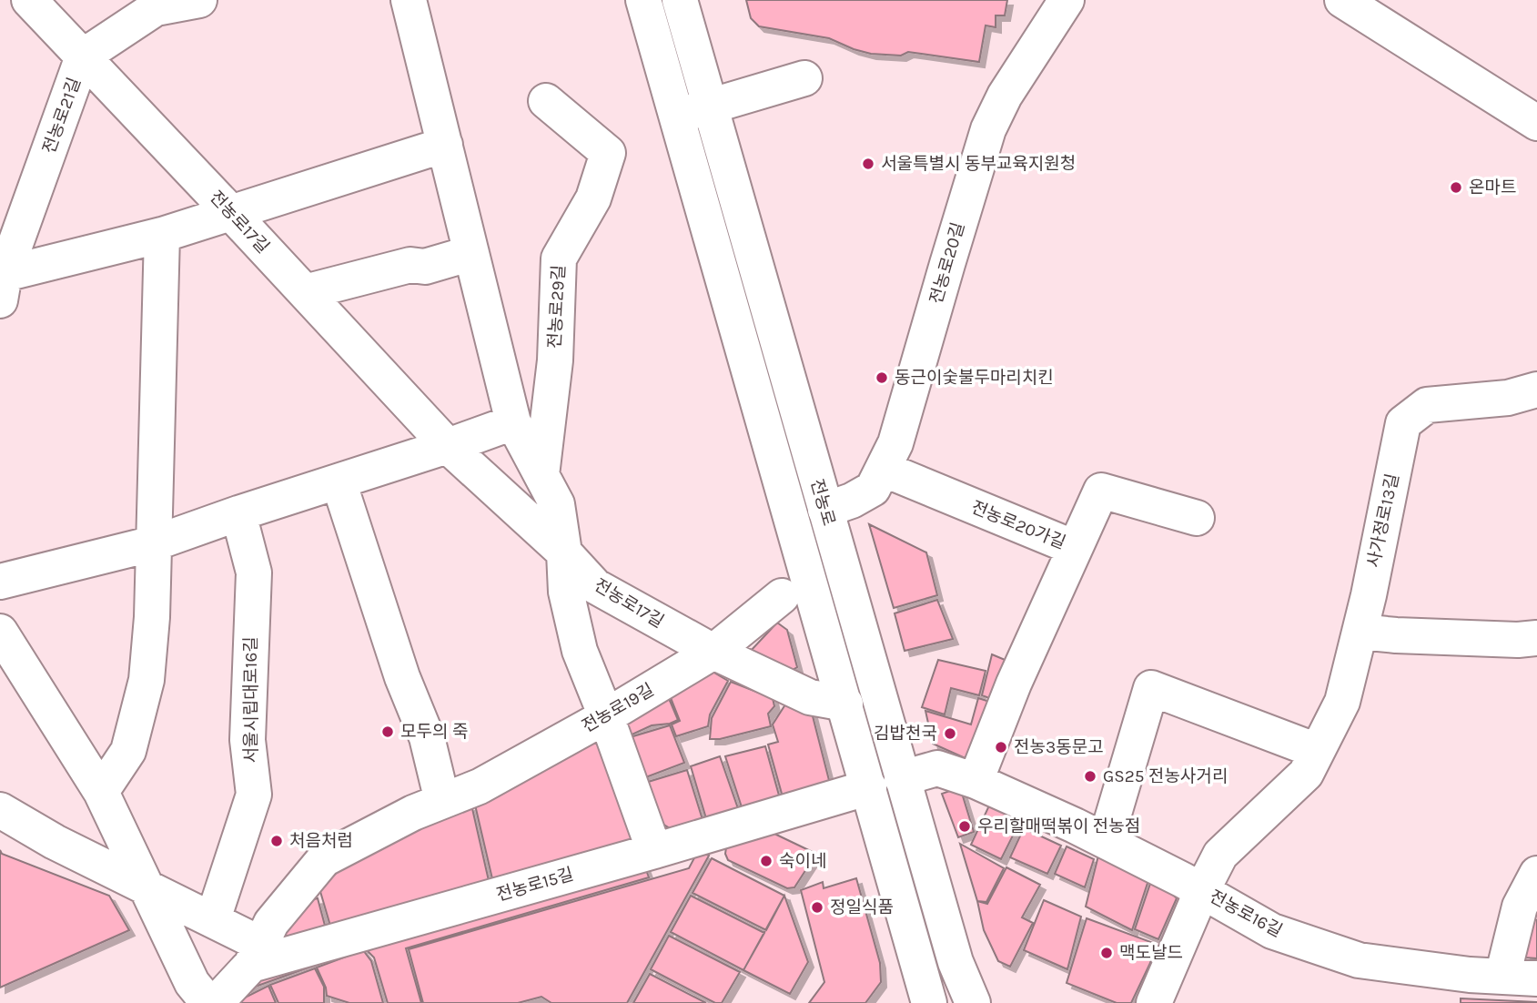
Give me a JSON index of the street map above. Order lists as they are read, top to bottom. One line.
{"streets":{"street":["전농로21길","전농로17길","전농로20길","전농로29길","전농로","사가정로13길","전농로20가길","서울시립대로16길","전농로19길","전농로15길","전농로16길"]},"crossings":[["전농로21길","전농로17길"],["전농로17길","전농로"],["전농로17길","전농로19길"],["전농로20길","전농로"],["전농로20길","전농로20가길"],["전농로","전농로15길"],["전농로","전농로16길"],["사가정로13길","전농로16길"],["전농로19길","전농로15길"]],"places":["서울특별시 동부교육지원청","온마트","동근이숯불두마리치킨","모두의 죽","김밥천국","전농3동문고","GS25 전농사거리","우리할매떡볶이 전농점","처음처럼","숙이네","정일식품","맥도날드"]}
